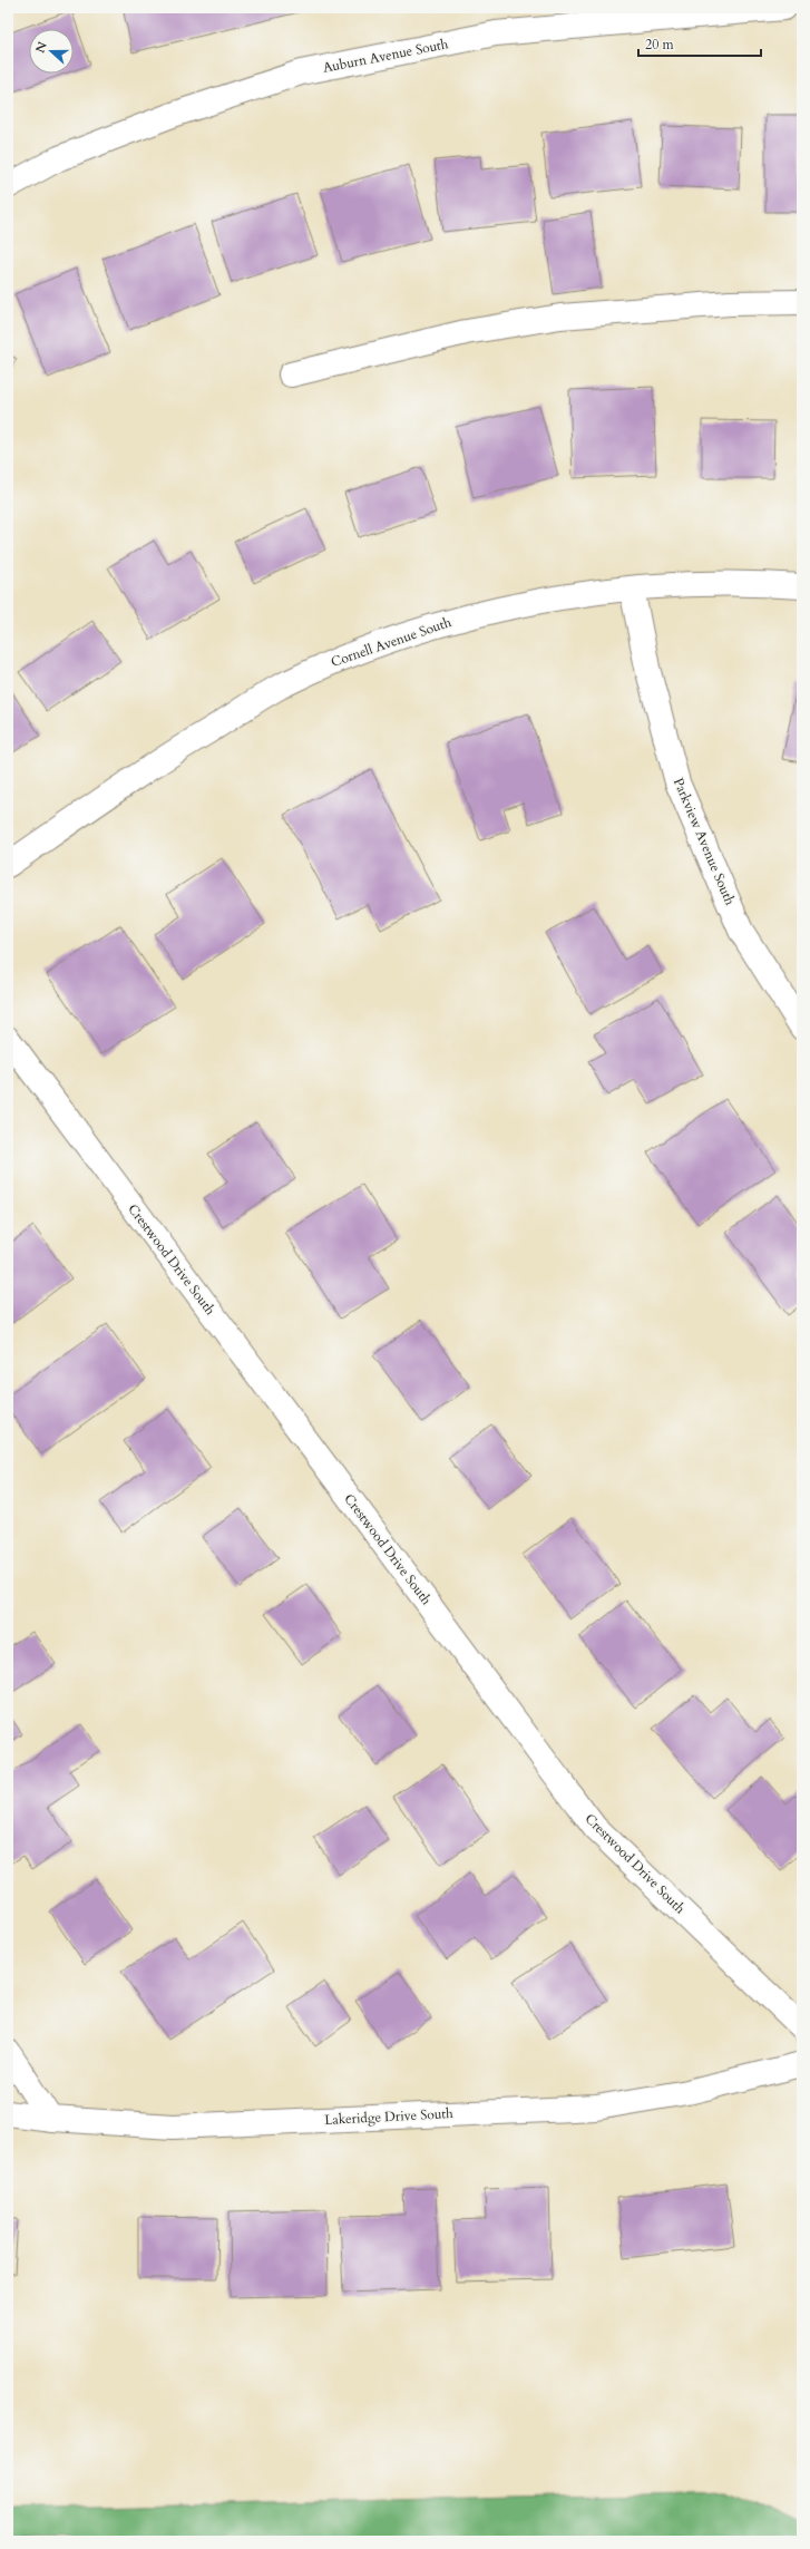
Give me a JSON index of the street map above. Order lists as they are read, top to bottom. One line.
{"streets":{"street":["Auburn Avenue South","Cornell Avenue South","Parkview Avenue South","Crestwood Drive South","Lakeridge Drive South"]},"crossings":[["Cornell Avenue South","Parkview Avenue South"]],"scale_bar":"20 m","north":"left"}
